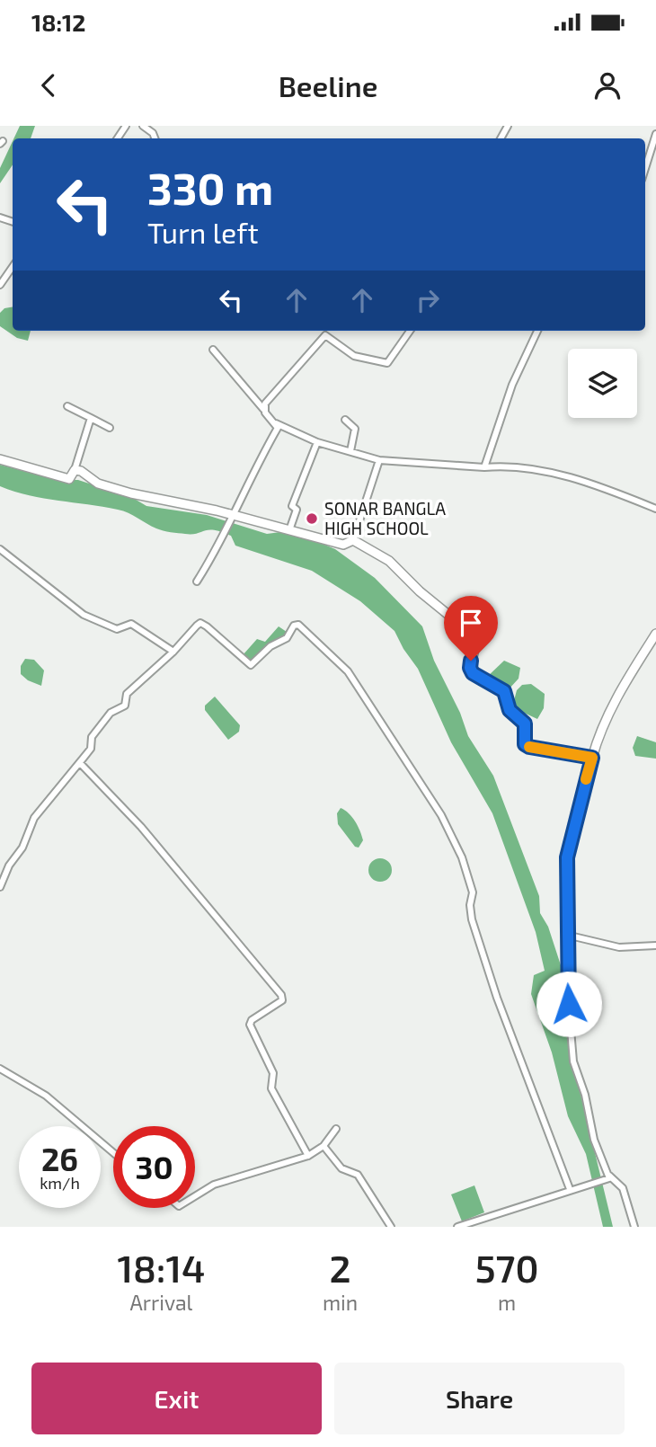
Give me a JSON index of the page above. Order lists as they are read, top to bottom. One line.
{"places":["SONAR BANGLA HIGH SCHOOL"],"page":{"status":"18:12","header":"Beeline","turn":["330 m","Turn left"],"speed":"26 km/h","limit":"30","eta":["18:14","Arrival","2","min","570","m"],"buttons":["Exit","Share"]}}
